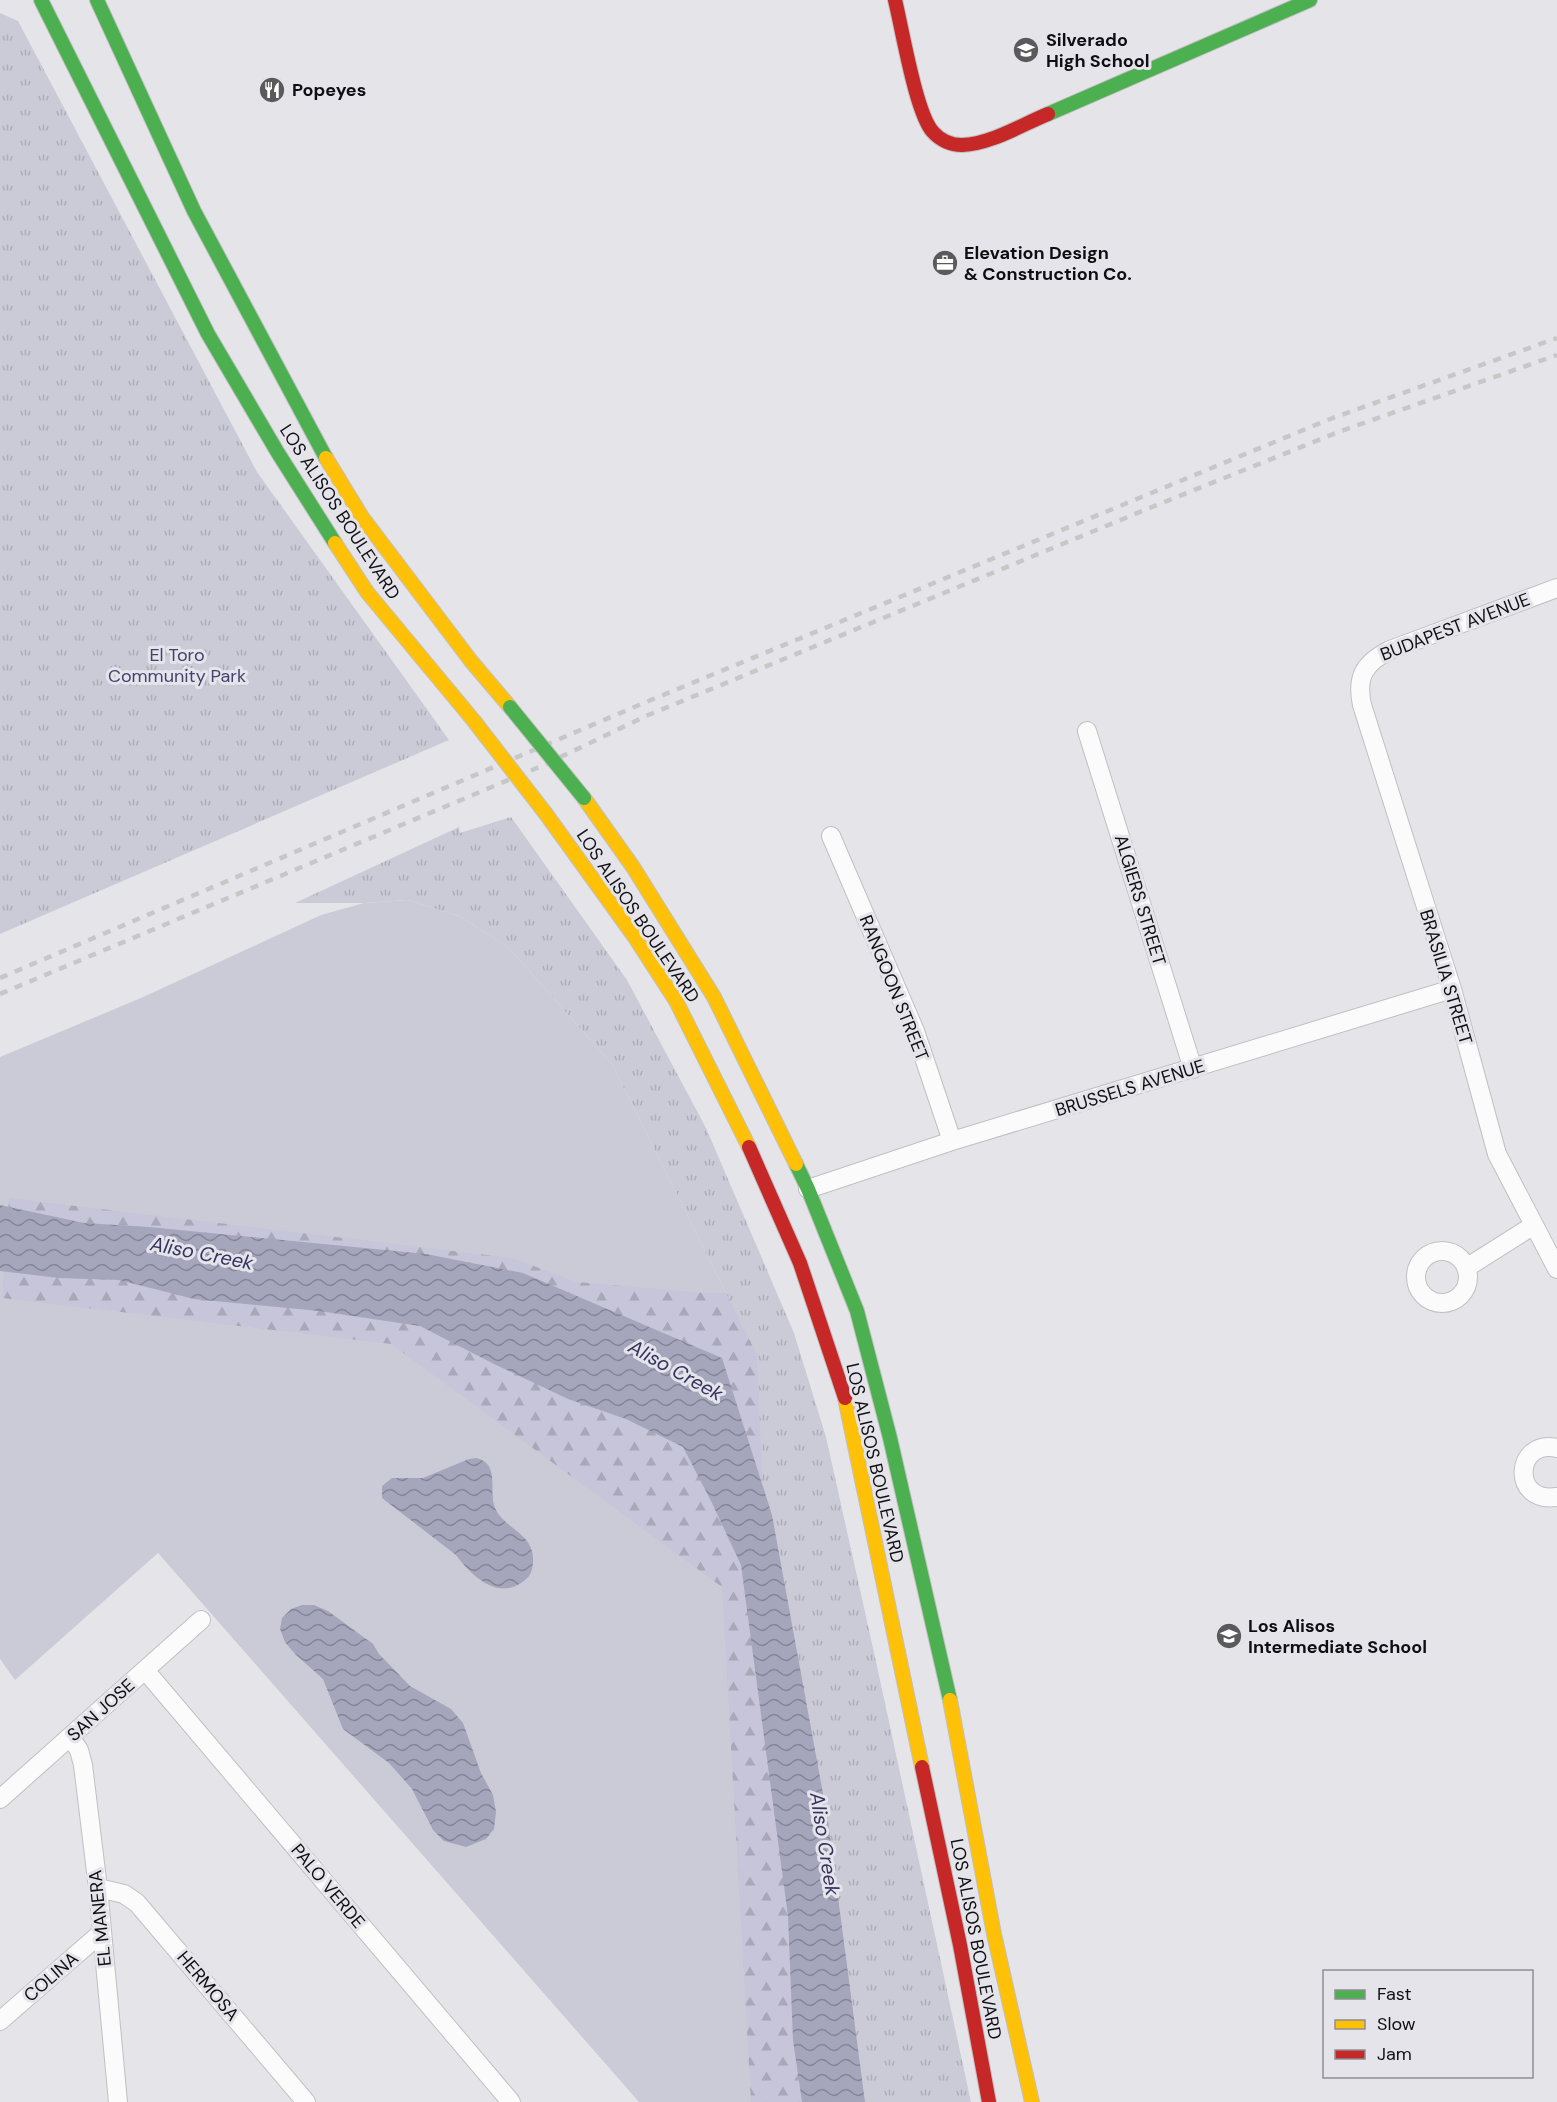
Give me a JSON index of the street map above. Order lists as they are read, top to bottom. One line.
{"streets":{"main road":["LOS ALISOS BOULEVARD"],"street":["BUDAPEST AVENUE","ALGIERS STREET","BRASILIA STREET","RANGOON STREET","BRUSSELS AVENUE","SAN JOSE","PALO VERDE","EL MANERA","COLINA","HERMOSA"]},"crossings":[["LOS ALISOS BOULEVARD","BRUSSELS AVENUE"],["BUDAPEST AVENUE","BRASILIA STREET"],["ALGIERS STREET","BRUSSELS AVENUE"],["BRASILIA STREET","BRUSSELS AVENUE"],["RANGOON STREET","BRUSSELS AVENUE"],["SAN JOSE","PALO VERDE"],["SAN JOSE","EL MANERA"],["EL MANERA","COLINA"],["EL MANERA","HERMOSA"]],"water":["Aliso Creek"],"parks":["El Toro Community Park"],"places":{"school or university":["Silverado High School","Los Alisos Intermediate School"],"restaurant":["Popeyes"],"office":["Elevation Design & Construction Co."]},"legend":["Fast","Slow","Jam"]}
